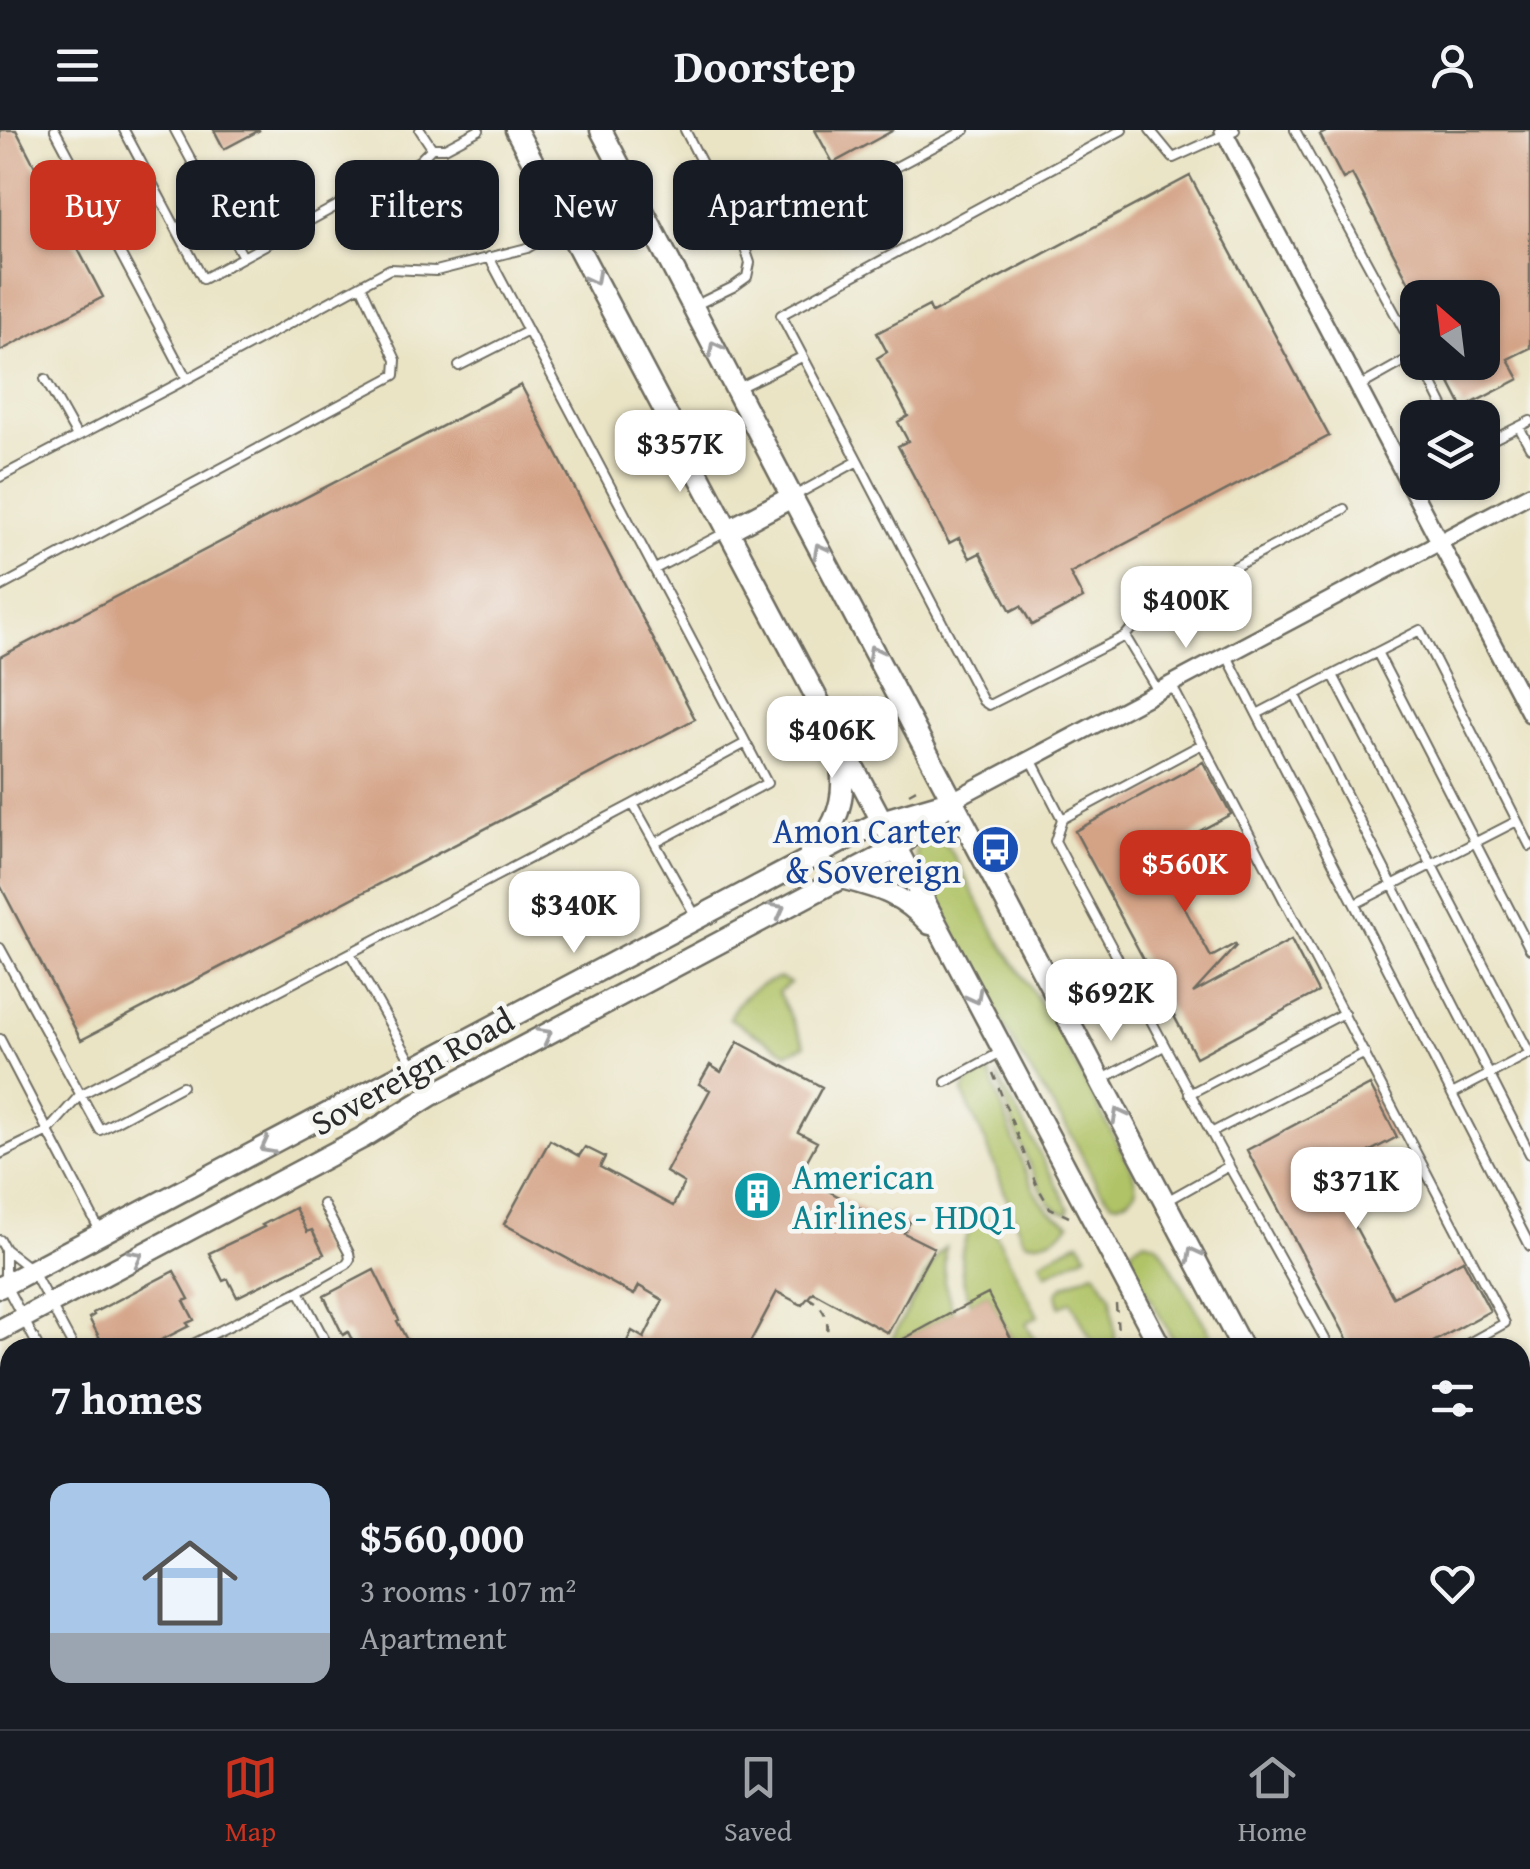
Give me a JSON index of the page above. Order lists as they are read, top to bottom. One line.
{"streets":{"street":["Sovereign Road"]},"places":{"bus stop":["Amon Carter & Sovereign"],"building":["American Airlines - HDQ1"]},"north":"top left","page":{"header":"Doorstep","chip":["Buy","Rent","Filters","New","Apartment"],"price":["$357K","$400K","$406K","$560K","$340K","$692K","$371K"],"heading":"7 homes","list":[{"name":"$560,000","note":"3 rooms · 107 m² · Apartment"}],"tabs":["Map","Saved","Home"]}}
